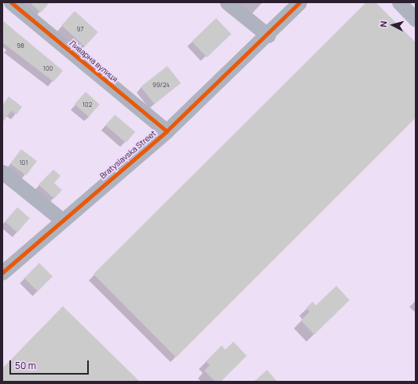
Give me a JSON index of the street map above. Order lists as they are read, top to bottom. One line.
{"streets":{"street":["Ливарна вулиця","Bratyslavska Street"]},"crossings":[["Ливарна вулиця","Bratyslavska Street"]],"house_numbers":["97","98","100","99/24","102","101"],"scale_bar":"50 m","north":"left"}
